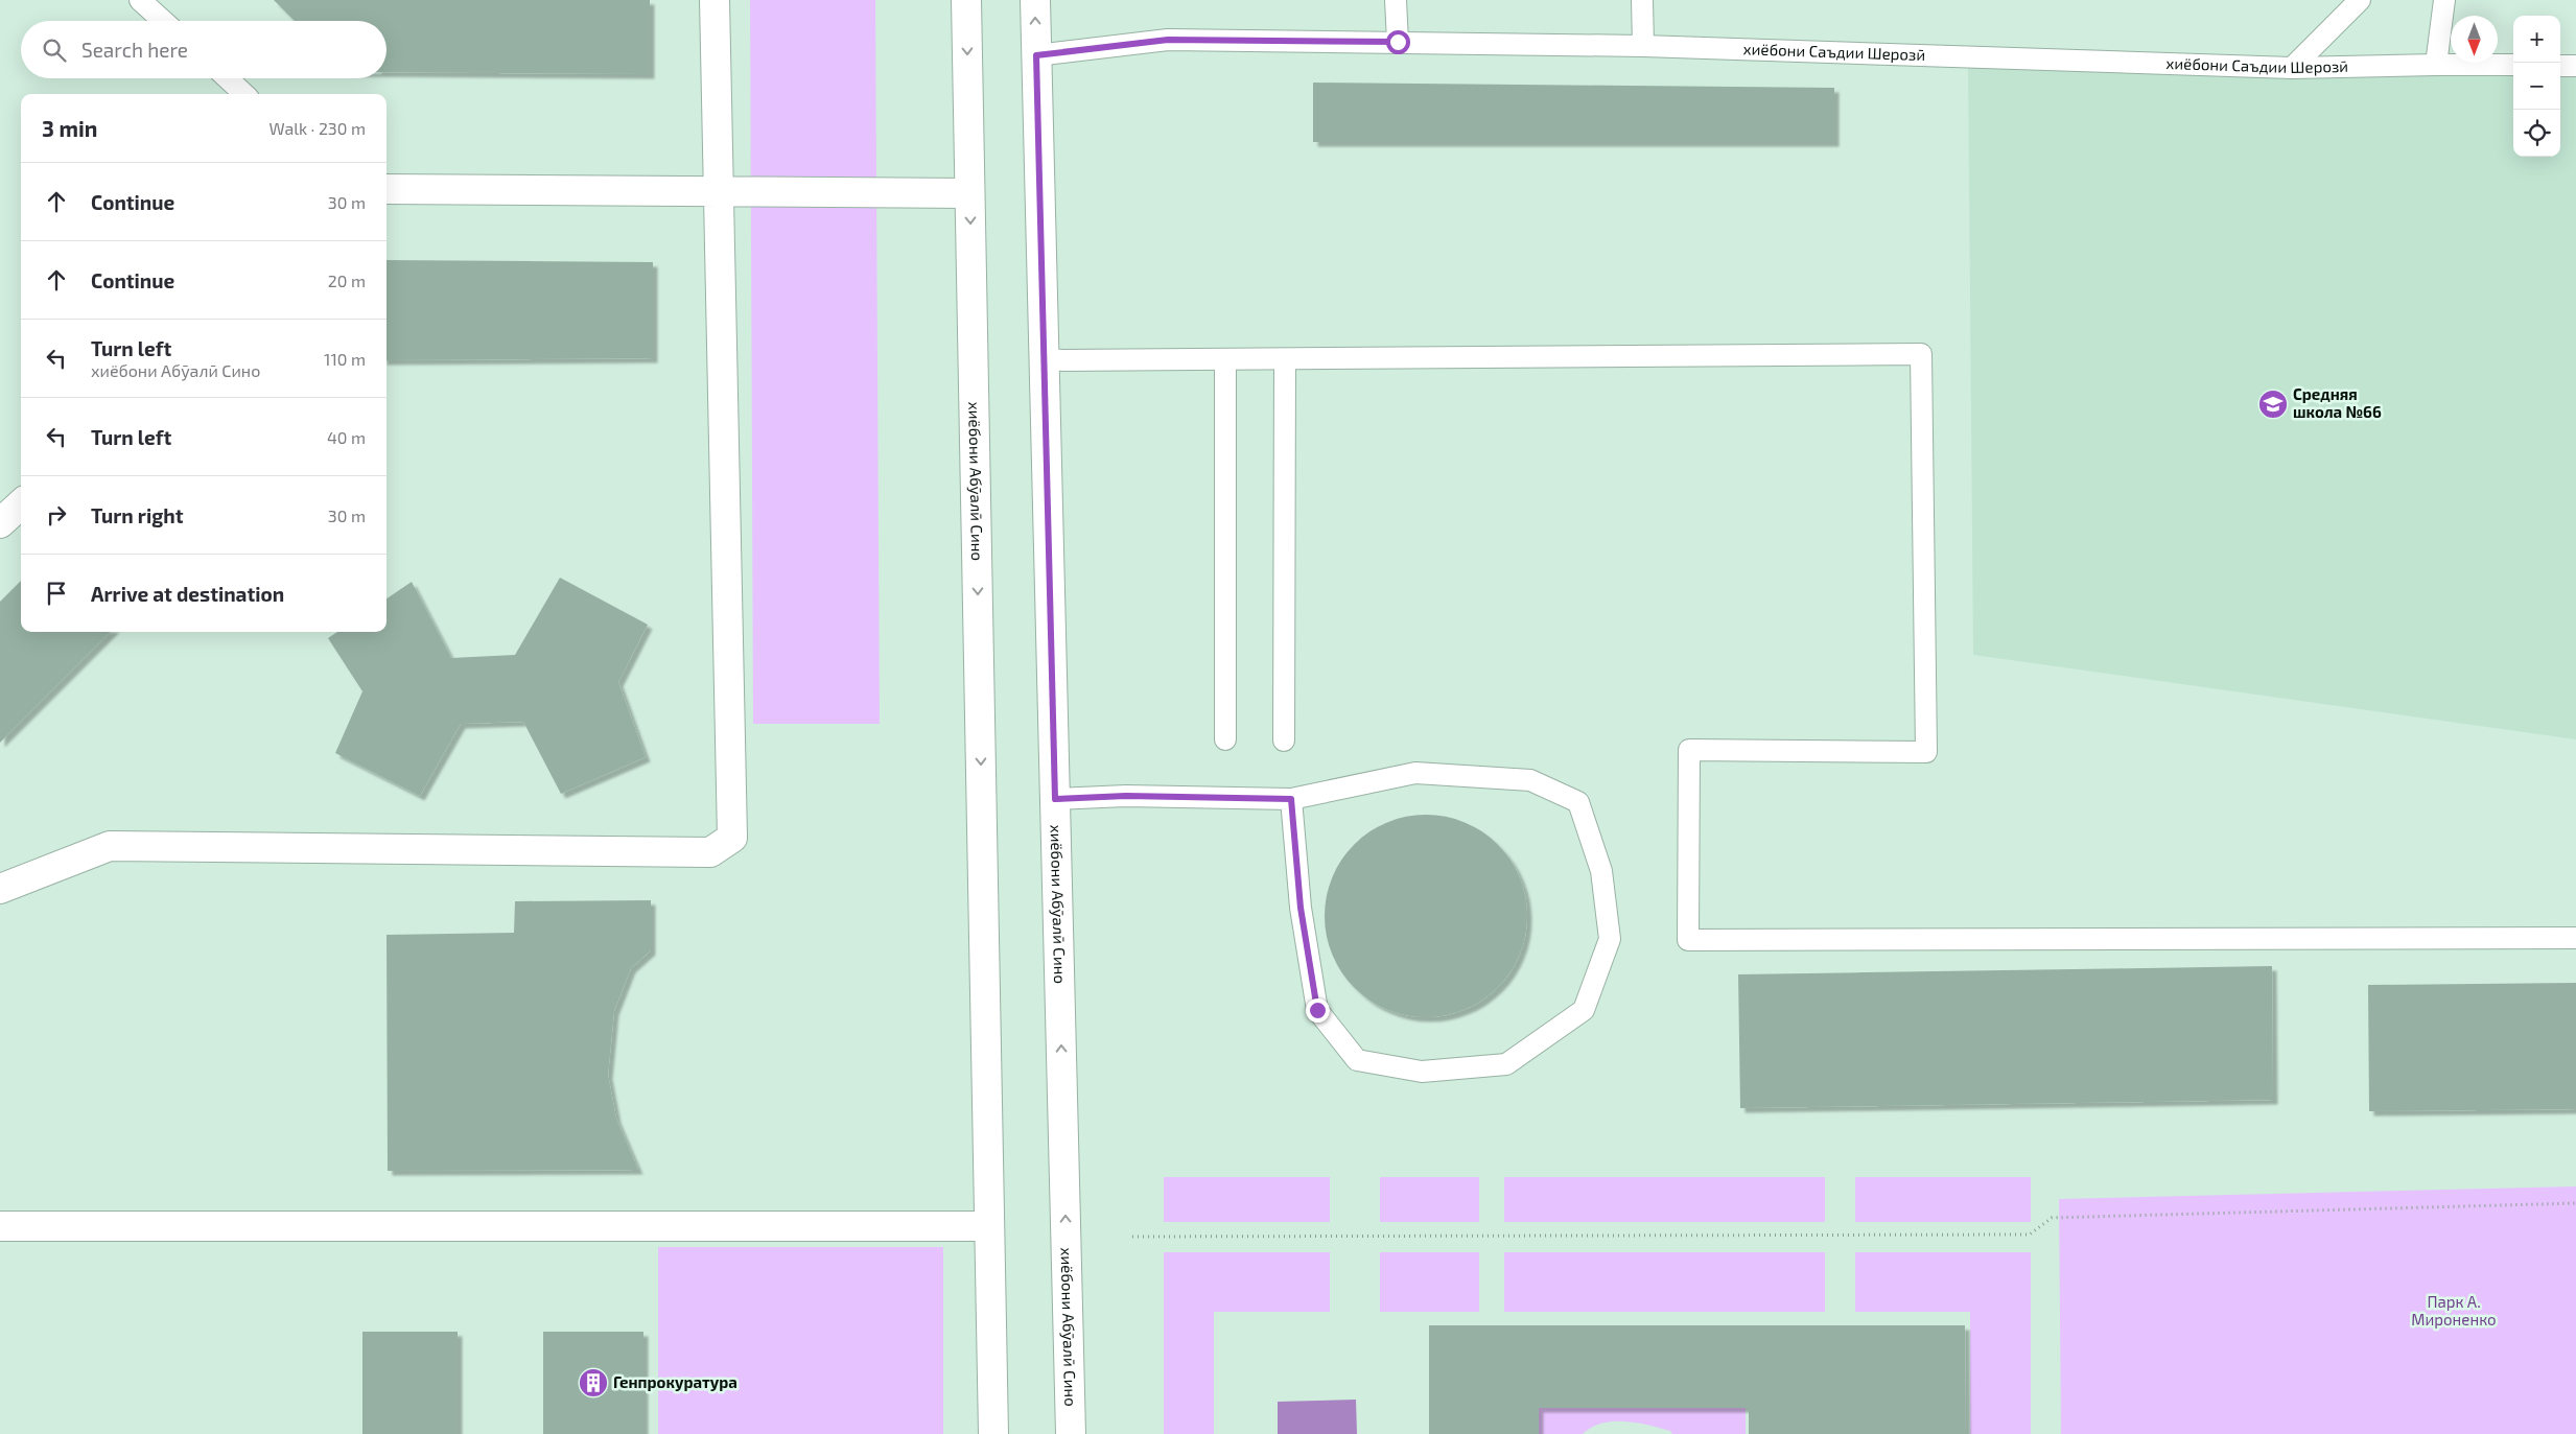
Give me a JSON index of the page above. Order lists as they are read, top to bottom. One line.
{"streets":{"street":["хиёбони Абӯалӣ Сино"],"lane":["хиёбони Саъдии Шерозӣ"]},"crossings":[["хиёбони Саъдии Шерозӣ","хиёбони Абӯалӣ Сино"]],"parks":["Парк А. Мироненко"],"places":{"school or university":["Средняя школа №66"],"building":["Генпрокуратура"]},"north":"bottom","page":{"map_buttons":["+","−"],"search":"Search here","heading":["3 min","Walk · 230 m"],"list":[["Continue","30 m"],["Continue","20 m"],["Turn left","хиёбони Абӯалӣ Сино","110 m"],["Turn left","40 m"],["Turn right","30 m"],"Arrive at destination"]}}
